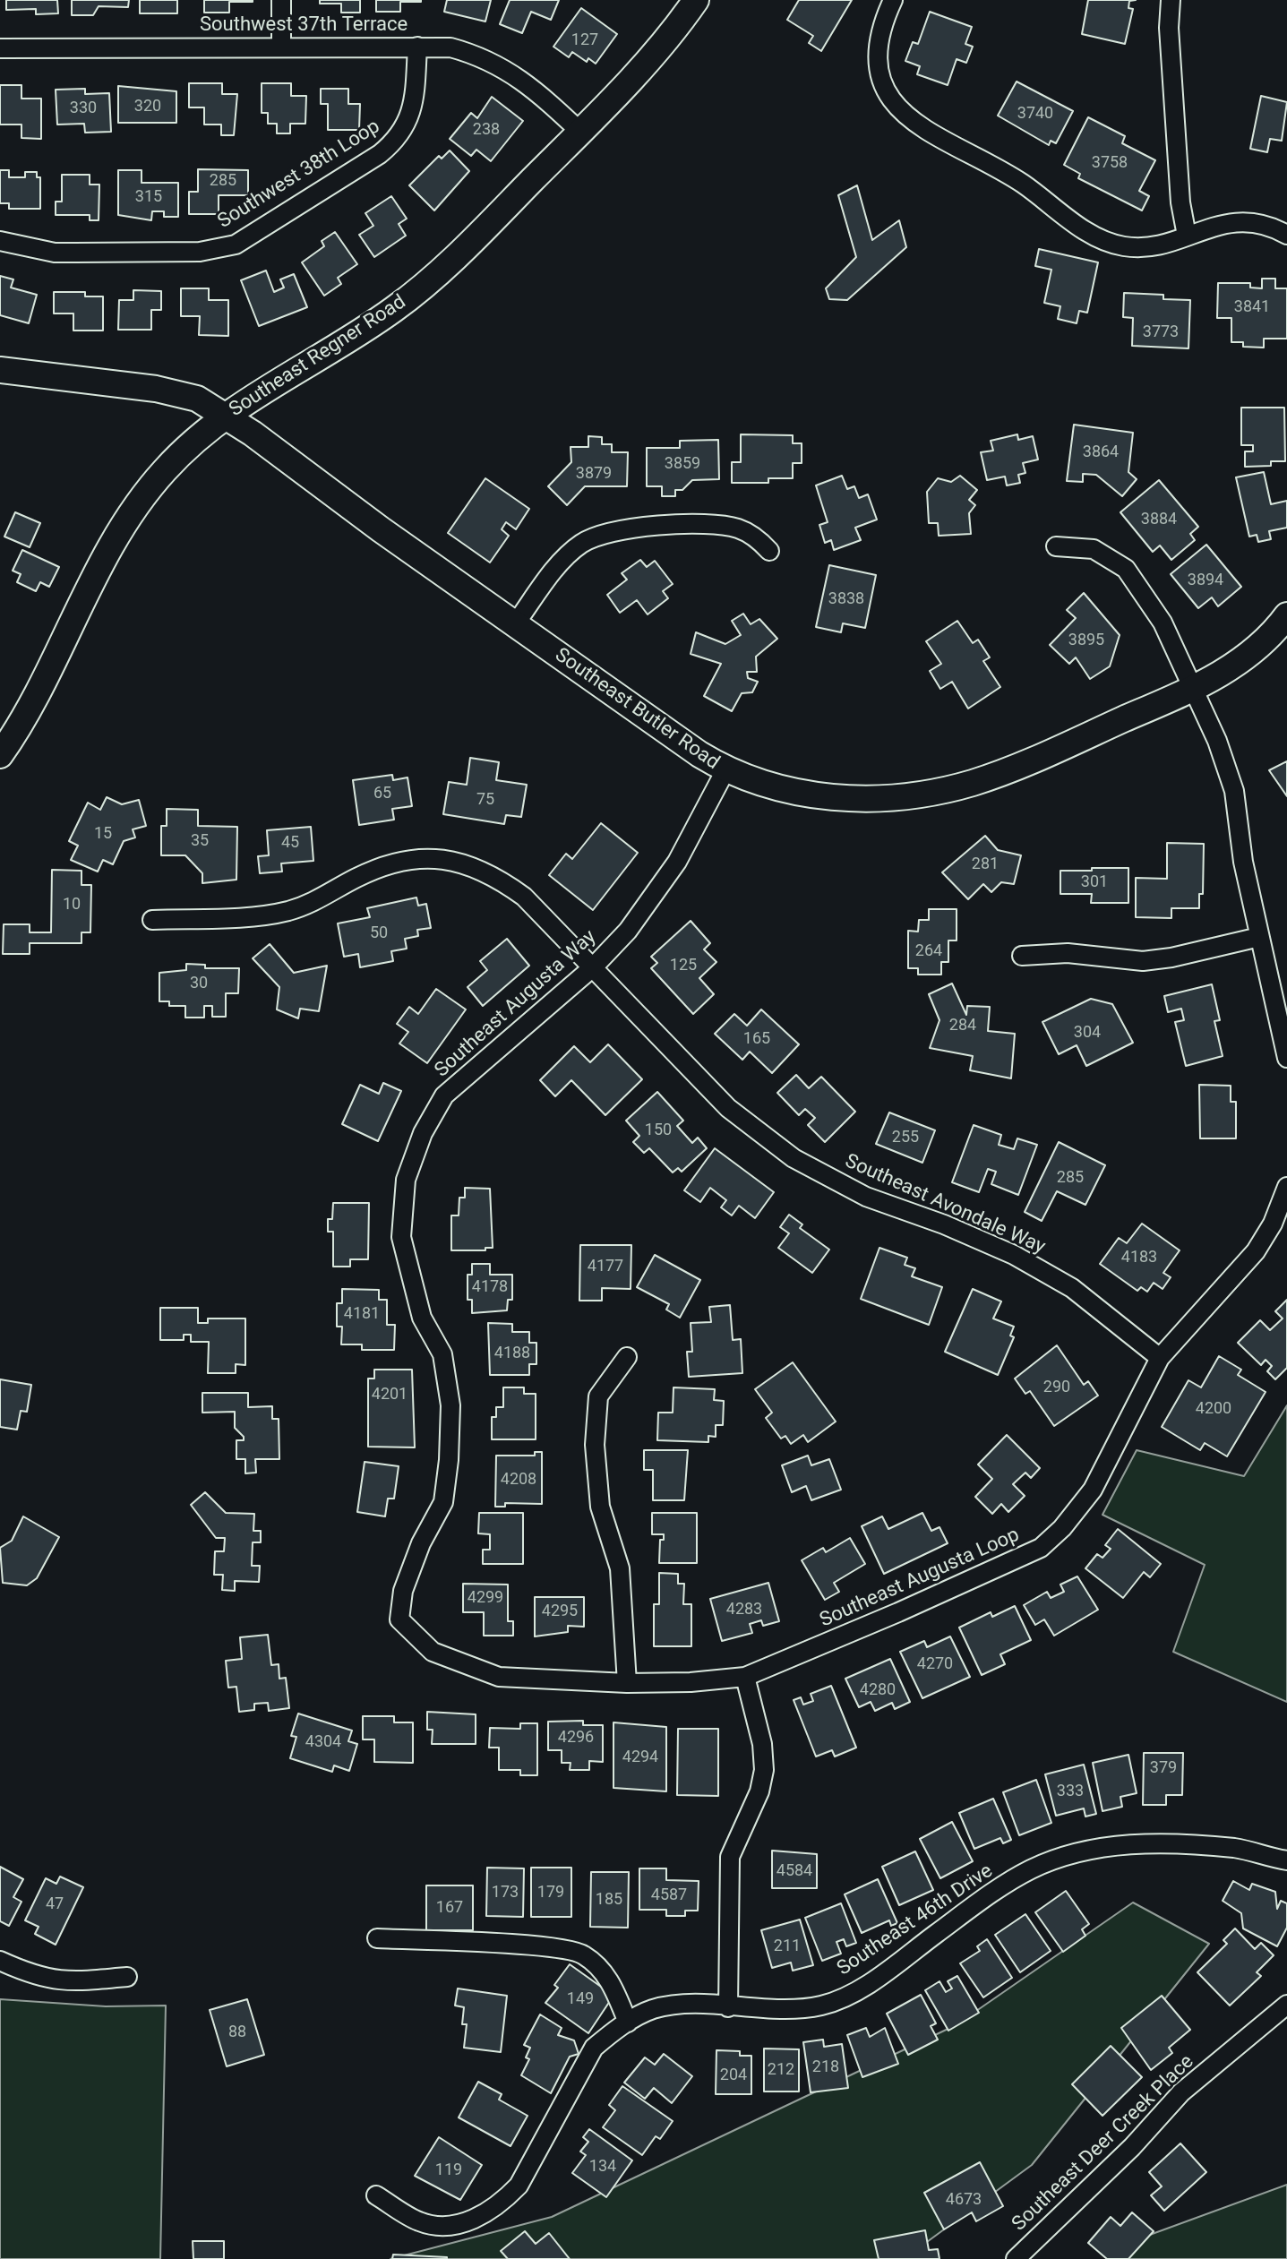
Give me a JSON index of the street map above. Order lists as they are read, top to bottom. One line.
{"streets":{"main road":["Southeast Regner Road","Southeast Butler Road"],"street":["Southwest 37th Terrace","Southwest 38th Loop","Southeast Augusta Way","Southeast Avondale Way","Southeast Augusta Loop","Southeast 46th Drive","Southeast Deer Creek Place"]},"crossings":[["Southwest 37th Terrace","Southwest 38th Loop"],["Southwest 37th Terrace","Southeast Regner Road"],["Southeast Regner Road","Southeast Butler Road"],["Southeast Butler Road","Southeast Augusta Way"],["Southeast Augusta Way","Southeast Avondale Way"],["Southeast Augusta Way","Southeast Augusta Loop"],["Southeast Avondale Way","Southeast Augusta Loop"]],"house_numbers":["127","320","330","3740","238","3758","285","315","3841","3773","3864","3859","3879","3884","3894","3838","3895","65","75","15","35","45","281","301","10","50","264","125","30","284","304","165","150","255","285","4183","4177","4178","4181","4188","290","4201","4200","4208","4299","4283","4295","4270","4280","4296","4304","4294","379","333","4584","173","179","4587","185","47","167","211","149","88","218","212","204","134","119","4673"]}
